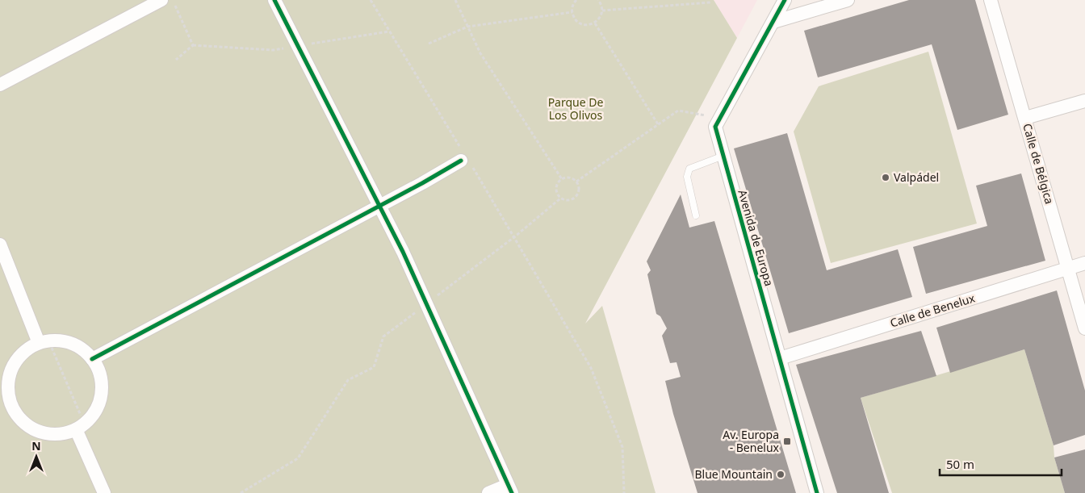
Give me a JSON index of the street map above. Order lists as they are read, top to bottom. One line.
{"streets":{"street":["Calle de Bélgica","Avenida de Europa","Calle de Benelux"]},"crossings":[["Calle de Bélgica","Calle de Benelux"],["Avenida de Europa","Calle de Benelux"]],"parks":["Parque De Los Olivos"],"places":{"other":["Valpádel","Blue Mountain"],"transit":["Av. Europa - Benelux"]},"scale_bar":"50 m","north":"top"}
